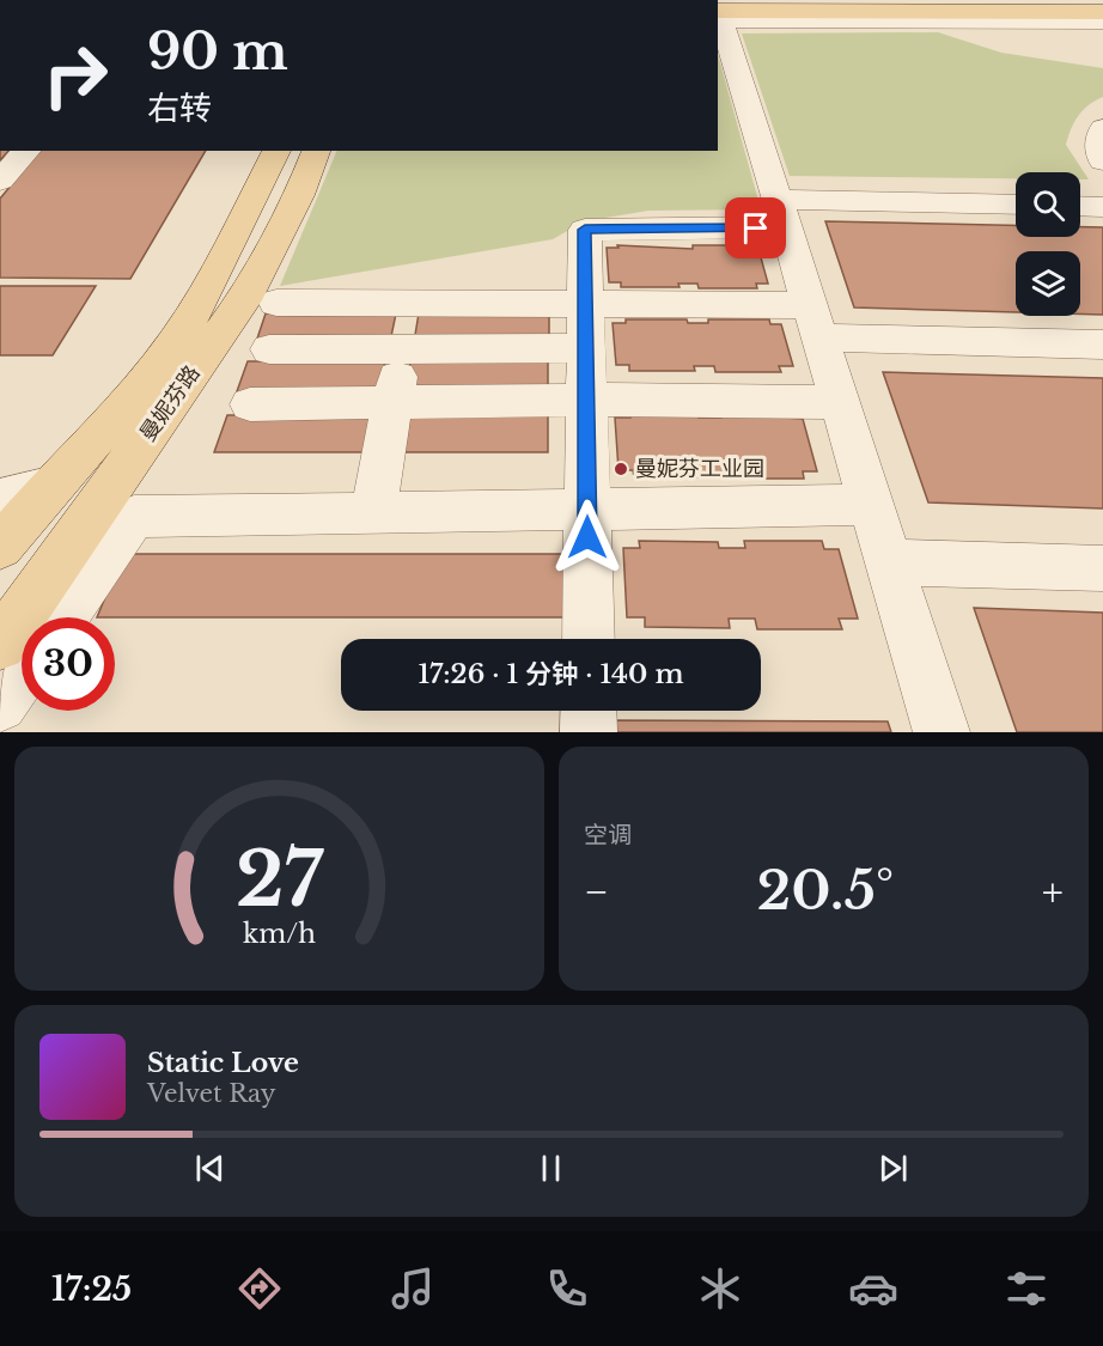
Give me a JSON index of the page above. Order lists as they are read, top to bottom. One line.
{"streets":{"main road":["曼妮芬路"]},"places":["曼妮芬工业园"],"page":{"turn":["90 m","右转"],"limit":"30","trip":"17:26 · 1 分钟 · 140 m","tile":"空调","heat":["−","20.5°","+"],"song":["Static Love","Velvet Ray"],"tabs":"17:25","gauge":["27","km/h"]}}
